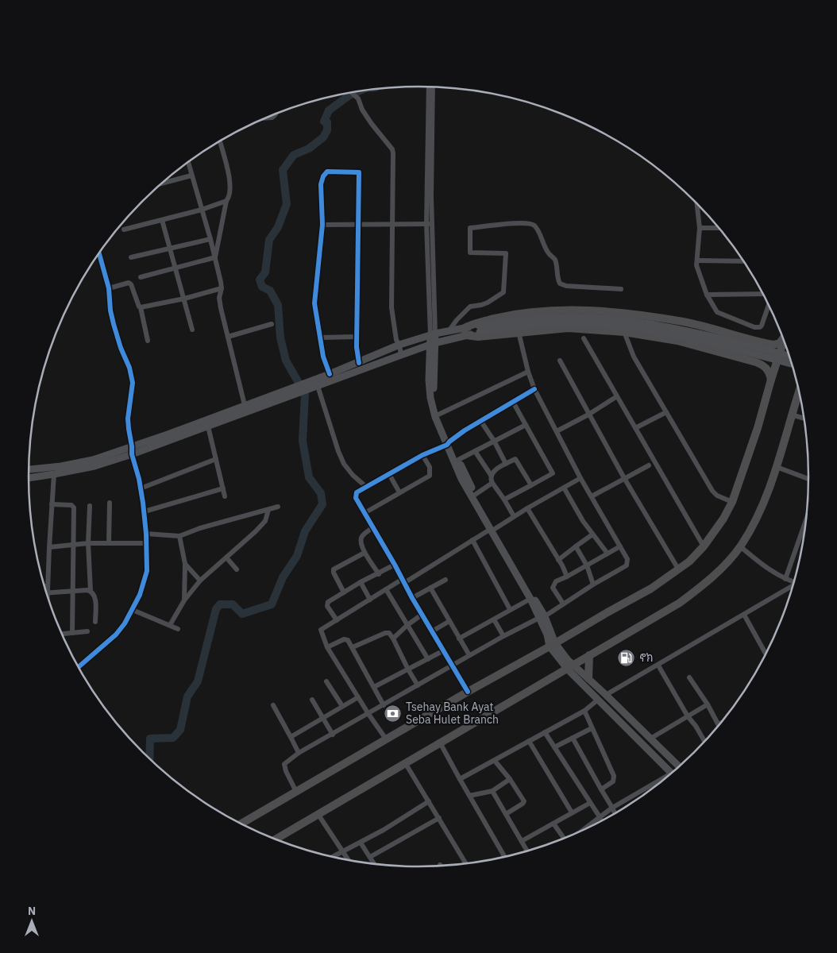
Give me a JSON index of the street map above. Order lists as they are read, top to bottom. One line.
{"places":{"fuel station":["ኖክ"],"bank":["Tsehay Bank Ayat Seba Hulet Branch"]},"north":"top"}
